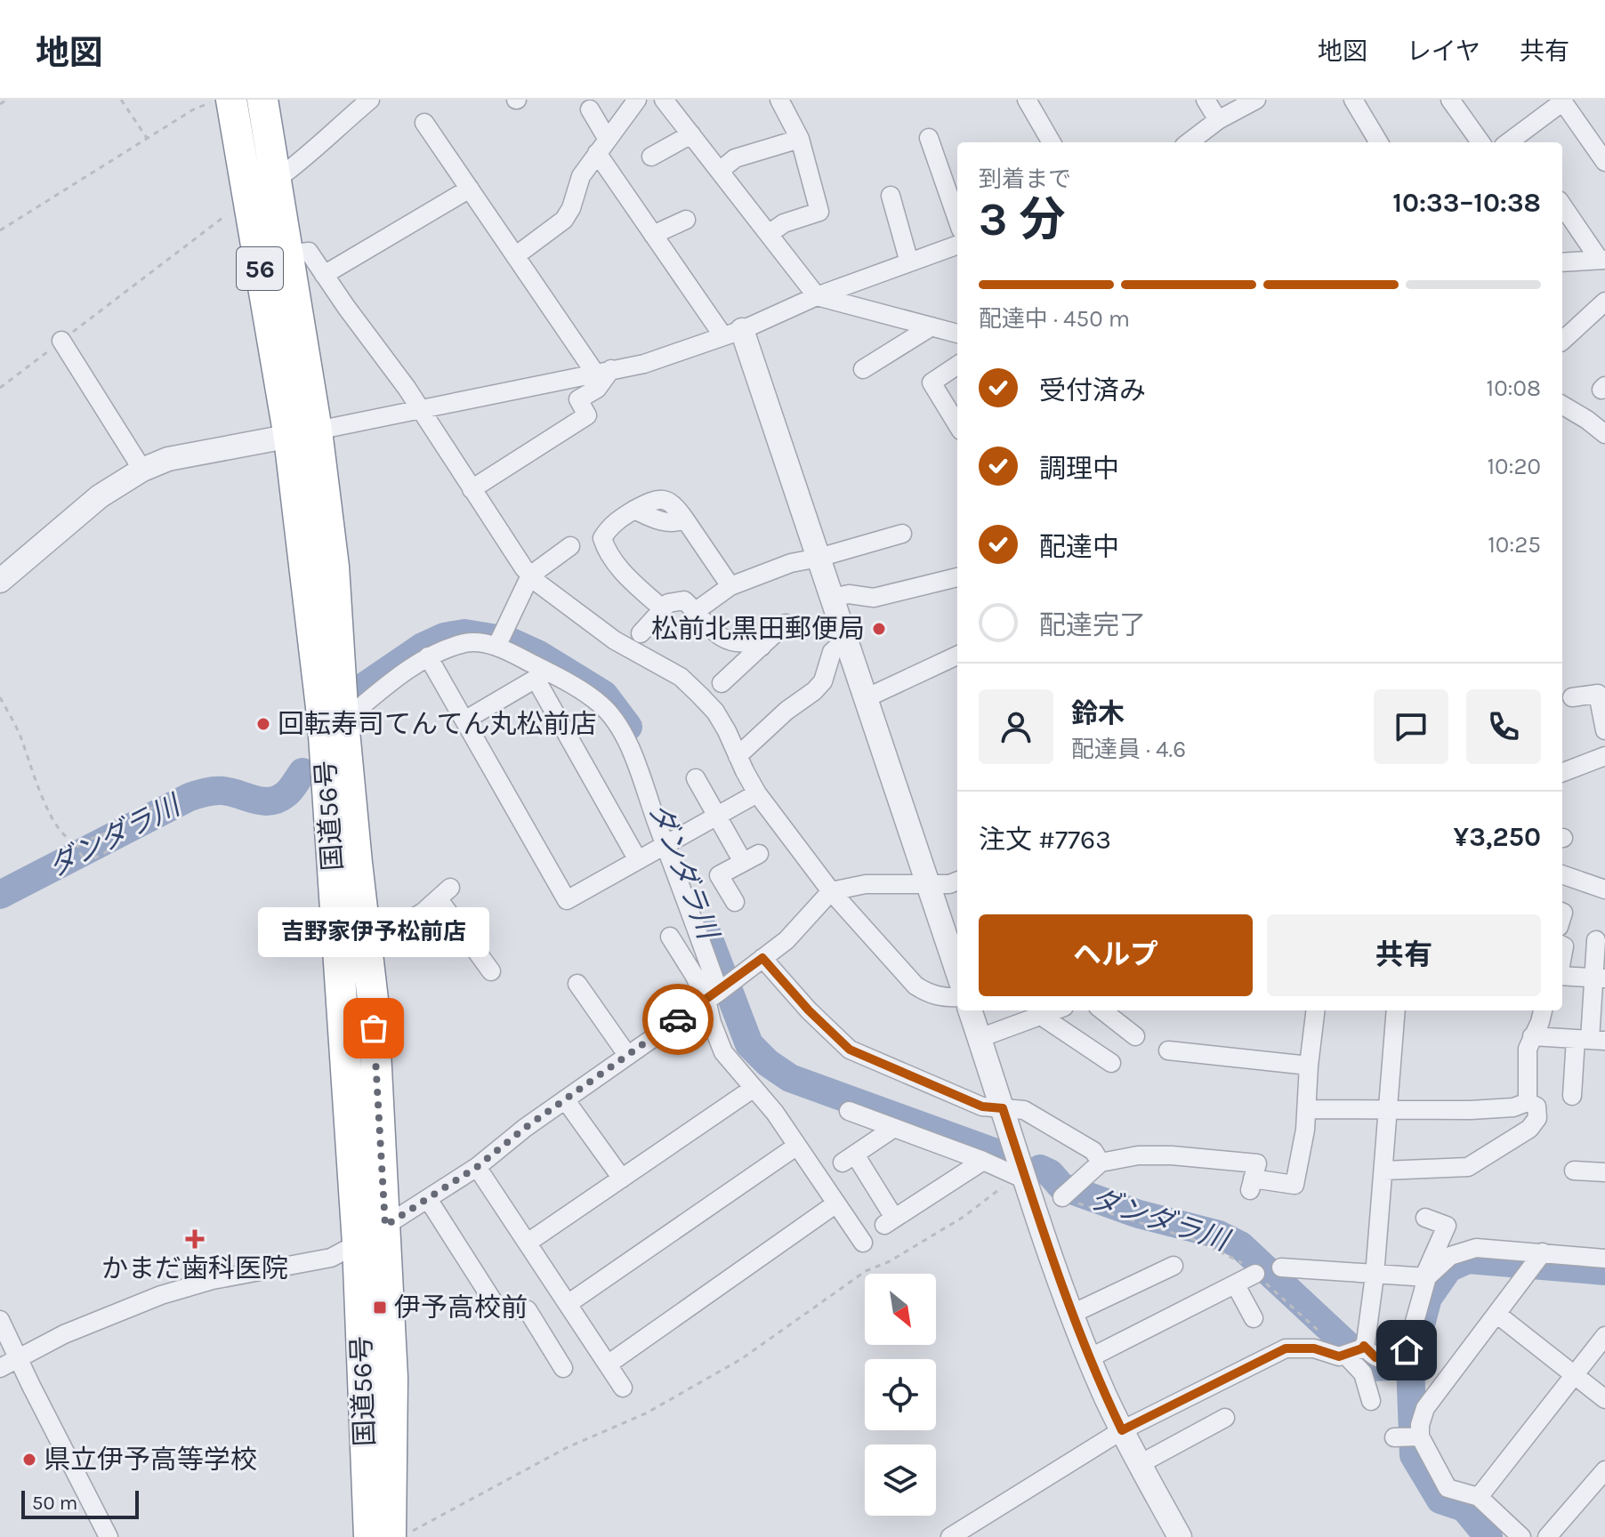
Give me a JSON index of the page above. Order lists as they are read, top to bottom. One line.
{"streets":{"highway":["56","国道56号"]},"water":["ダンダラ川"],"places":{"other":["松前北黒田郵便局","回転寿司てんてん丸松前店","吉野家伊予松前店","県立伊予高等学校"],"health":["かまだ歯科医院"],"transit":["伊予高校前"]},"scale_bar":"50 m","north":"bottom right","page":{"header":"地図","nav":["地図","レイヤ","共有"],"heading":["3 分","到着まで","10:33–10:38"],"panel":["鈴木","配達員 · 4.6","注文 #7763","¥3,250"],"bar":"配達中 · 450 m","list":[["受付済み","10:08"],["調理中","10:20"],["配達中","10:25"],"配達完了"],"buttons":["ヘルプ","共有"],"bubble":"吉野家伊予松前店","scale":"50 m"}}
